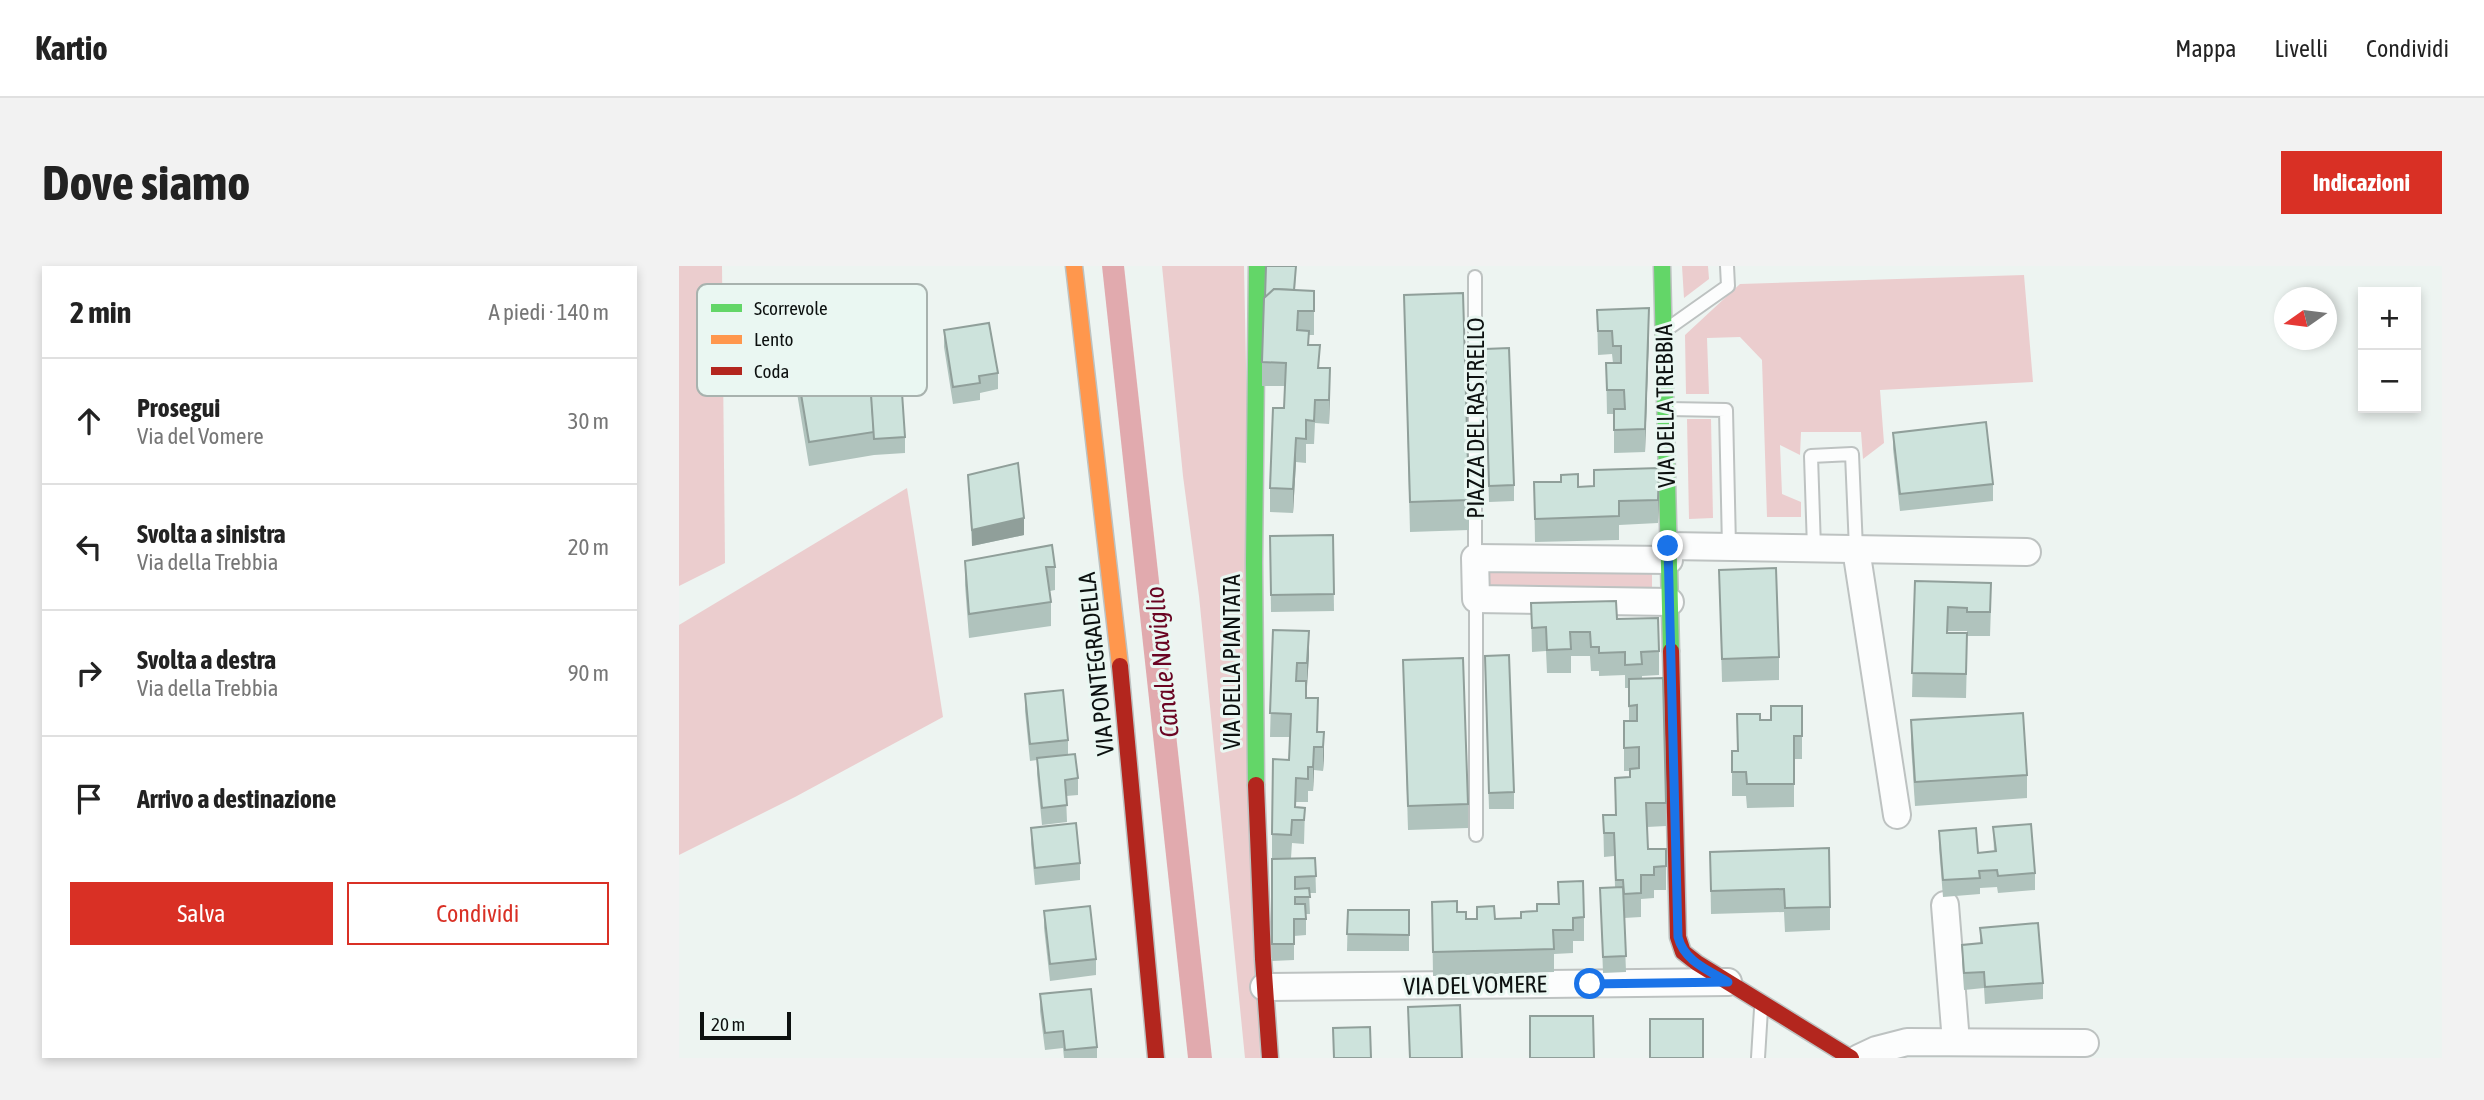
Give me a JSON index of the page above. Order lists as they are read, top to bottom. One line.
{"streets":{"street":["VIA DELLA TREBBIA","PIAZZA DEL RASTRELLO","VIA DELLA PIANTATA","VIA PONTEGRADELLA","VIA DEL VOMERE"]},"crossings":[["VIA DELLA TREBBIA","VIA DEL VOMERE"],["VIA DELLA PIANTATA","VIA DEL VOMERE"]],"water":["Canale Naviglio"],"legend":["Scorrevole","Lento","Coda"],"scale_bar":"20 m","north":"left","page":{"header":"Kartio","nav":["Mappa","Livelli","Condividi"],"buttons":["Indicazioni",["Salva","Condividi"]],"title":"Dove siamo","heading":["2 min","A piedi · 140 m"],"map_buttons":["+","−"],"list":[["Prosegui","Via del Vomere","30 m"],["Svolta a sinistra","Via della Trebbia","20 m"],["Svolta a destra","Via della Trebbia","90 m"],"Arrivo a destinazione"],"scale":"20 m"}}
